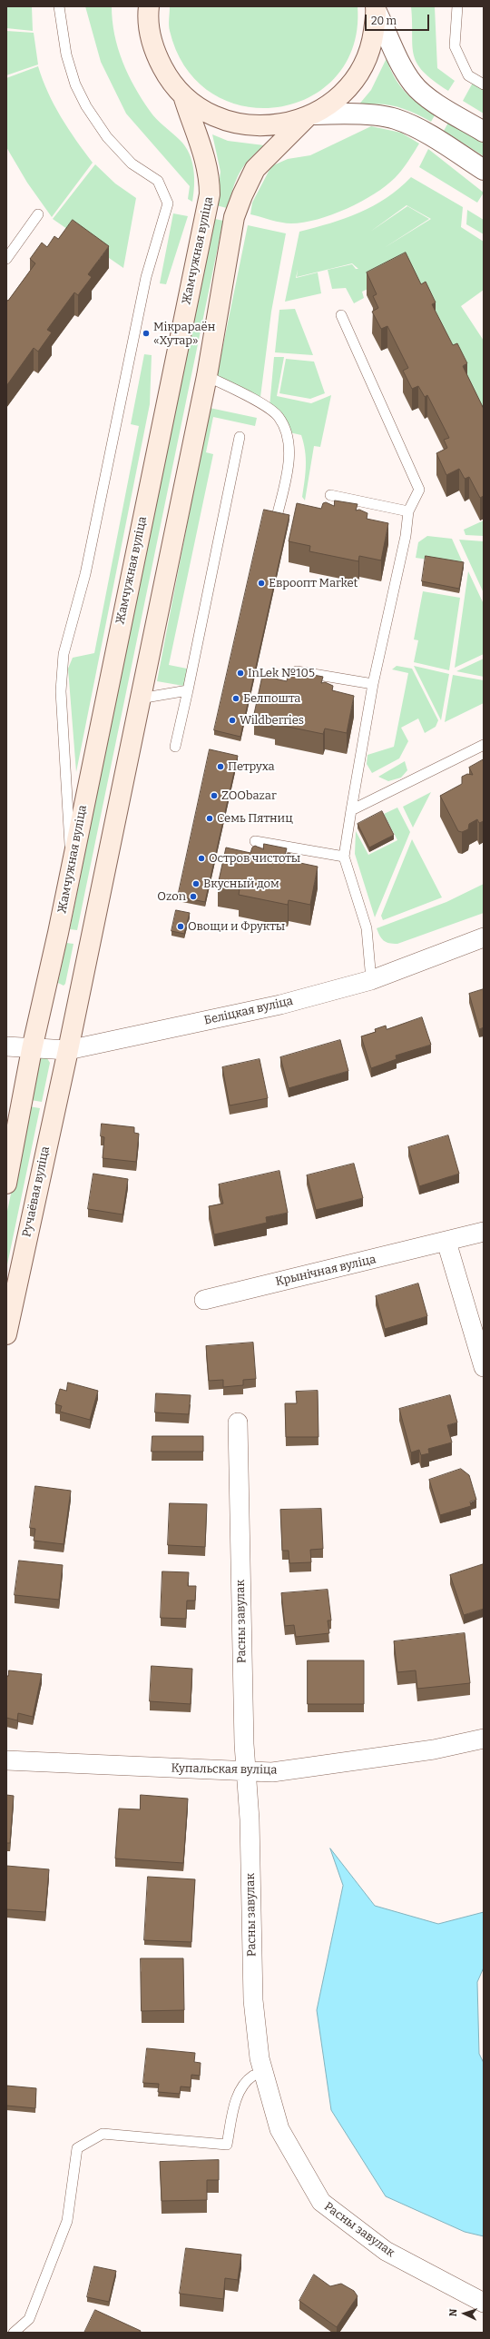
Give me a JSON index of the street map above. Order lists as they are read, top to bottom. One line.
{"streets":{"main road":["Жамчужная вуліца","Ручаёвая вуліца"],"street":["Беліцкая вуліца","Крынічная вуліца","Расны завулак","Купальская вуліца"]},"crossings":[["Жамчужная вуліца","Беліцкая вуліца"],["Беліцкая вуліца","Ручаёвая вуліца"],["Расны завулак","Купальская вуліца"]],"places":["Мікрараён «Хутар»","Евроопт Market","InLek №105","Белпошта","Wildberries","Петруха","ZOObazar","Семь Пятниц","Остров чистоты","Вкусный дом","Ozon","Овощи и Фрукты"],"scale_bar":"20 m","north":"left"}
